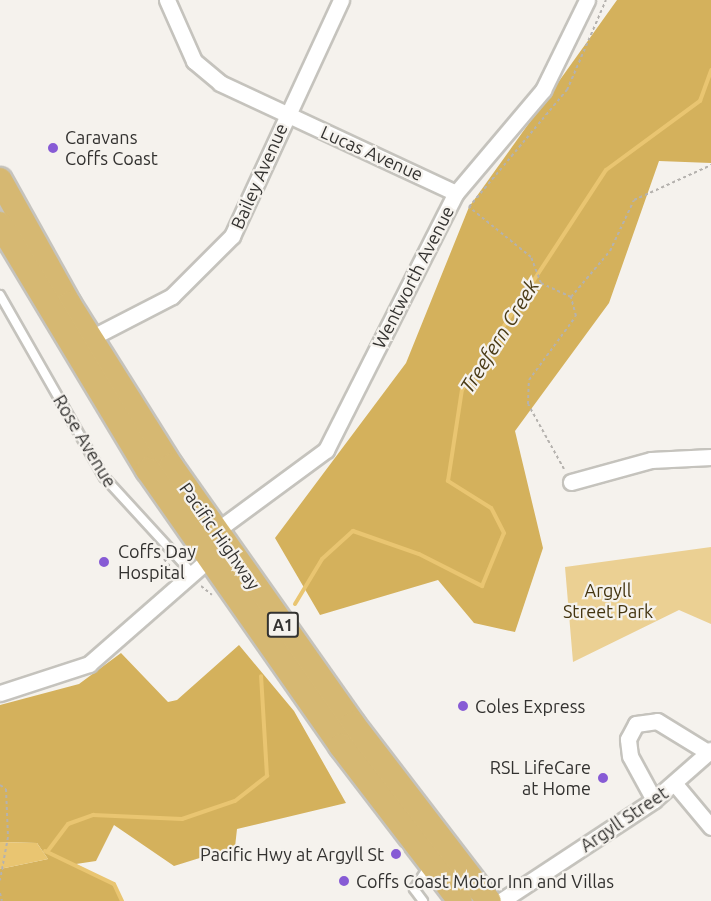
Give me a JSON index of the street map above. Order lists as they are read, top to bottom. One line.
{"streets":{"highway":["Pacific Highway","A1"],"street":["Lucas Avenue","Bailey Avenue","Wentworth Avenue","Argyll Street"],"lane":["Rose Avenue"]},"crossings":[["Lucas Avenue","Bailey Avenue"],["Lucas Avenue","Wentworth Avenue"],["Bailey Avenue","Pacific Highway"],["Wentworth Avenue","Pacific Highway"],["Rose Avenue","Pacific Highway"]],"water":["Treefern Creek"],"parks":["Argyll Street Park"],"places":["Caravans Coffs Coast","Coffs Day Hospital","Coles Express","RSL LifeCare at Home","Pacific Hwy at Argyll St","Coffs Coast Motor Inn and Villas"]}
